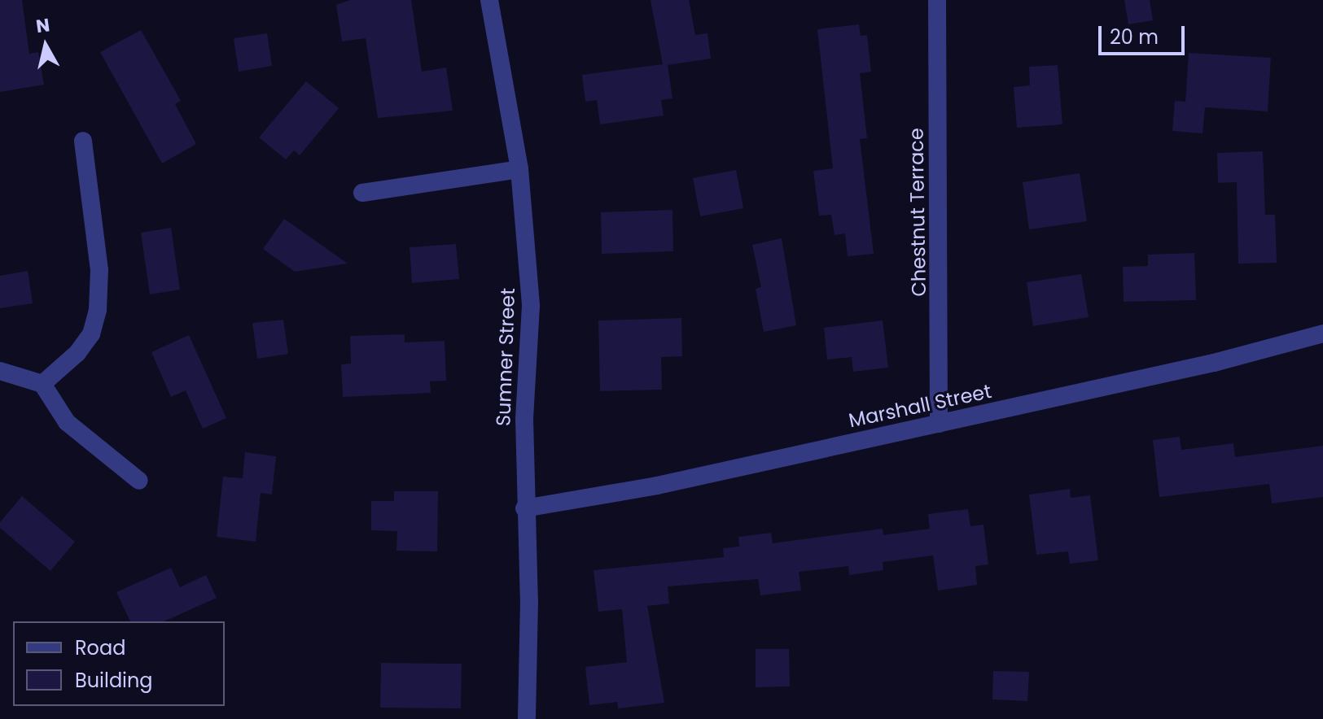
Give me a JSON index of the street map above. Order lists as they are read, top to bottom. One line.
{"streets":{"street":["Chestnut Terrace","Sumner Street","Marshall Street"]},"crossings":[["Chestnut Terrace","Marshall Street"],["Sumner Street","Marshall Street"]],"legend":["Road","Building"],"scale_bar":"20 m","north":"top"}
